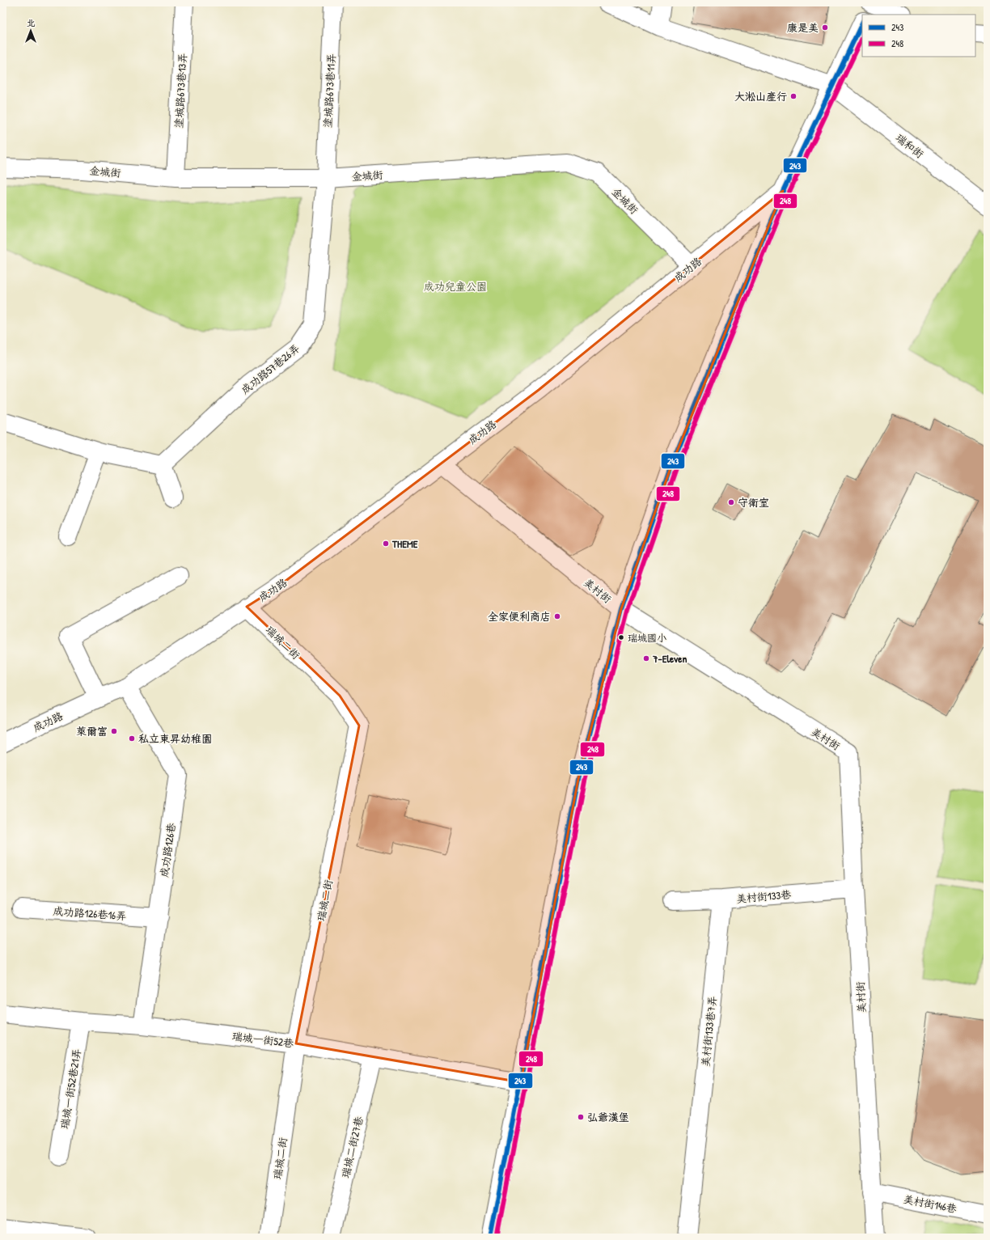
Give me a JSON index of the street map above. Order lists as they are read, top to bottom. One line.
{"streets":{"street":["塗城路673巷13弄","塗城路673巷11弄","瑞和街","金城街","成功路","成功路57巷26弄","美村街","瑞城二街","成功路126巷","美村街133巷","成功路126巷16弄","美村街133巷7弄","瑞城一街52巷","瑞城一街52巷21弄","瑞城二街27巷","美村街146巷"]},"crossings":[["塗城路673巷13弄","金城街"],["塗城路673巷11弄","金城街"],["塗城路673巷11弄","成功路57巷26弄"],["瑞和街","成功路"],["金城街","成功路"],["金城街","成功路57巷26弄"],["成功路","美村街"],["成功路","瑞城二街"],["成功路","成功路126巷"],["美村街","美村街133巷"],["美村街","美村街146巷"],["瑞城二街","瑞城一街52巷"],["成功路126巷","成功路126巷16弄"],["成功路126巷","瑞城一街52巷"],["美村街133巷","美村街133巷7弄"],["瑞城一街52巷","瑞城一街52巷21弄"],["瑞城一街52巷","瑞城二街27巷"]],"parks":["成功兒童公園"],"places":["康是美","大淞山產行","守衛室","THEME","全家便利商店","瑞城國小","7-Eleven","萊爾富","私立東昇幼稚園","弘爺漢堡"],"lines":["transit line 243","transit line 248"],"legend":["243","248"],"north":"top"}
